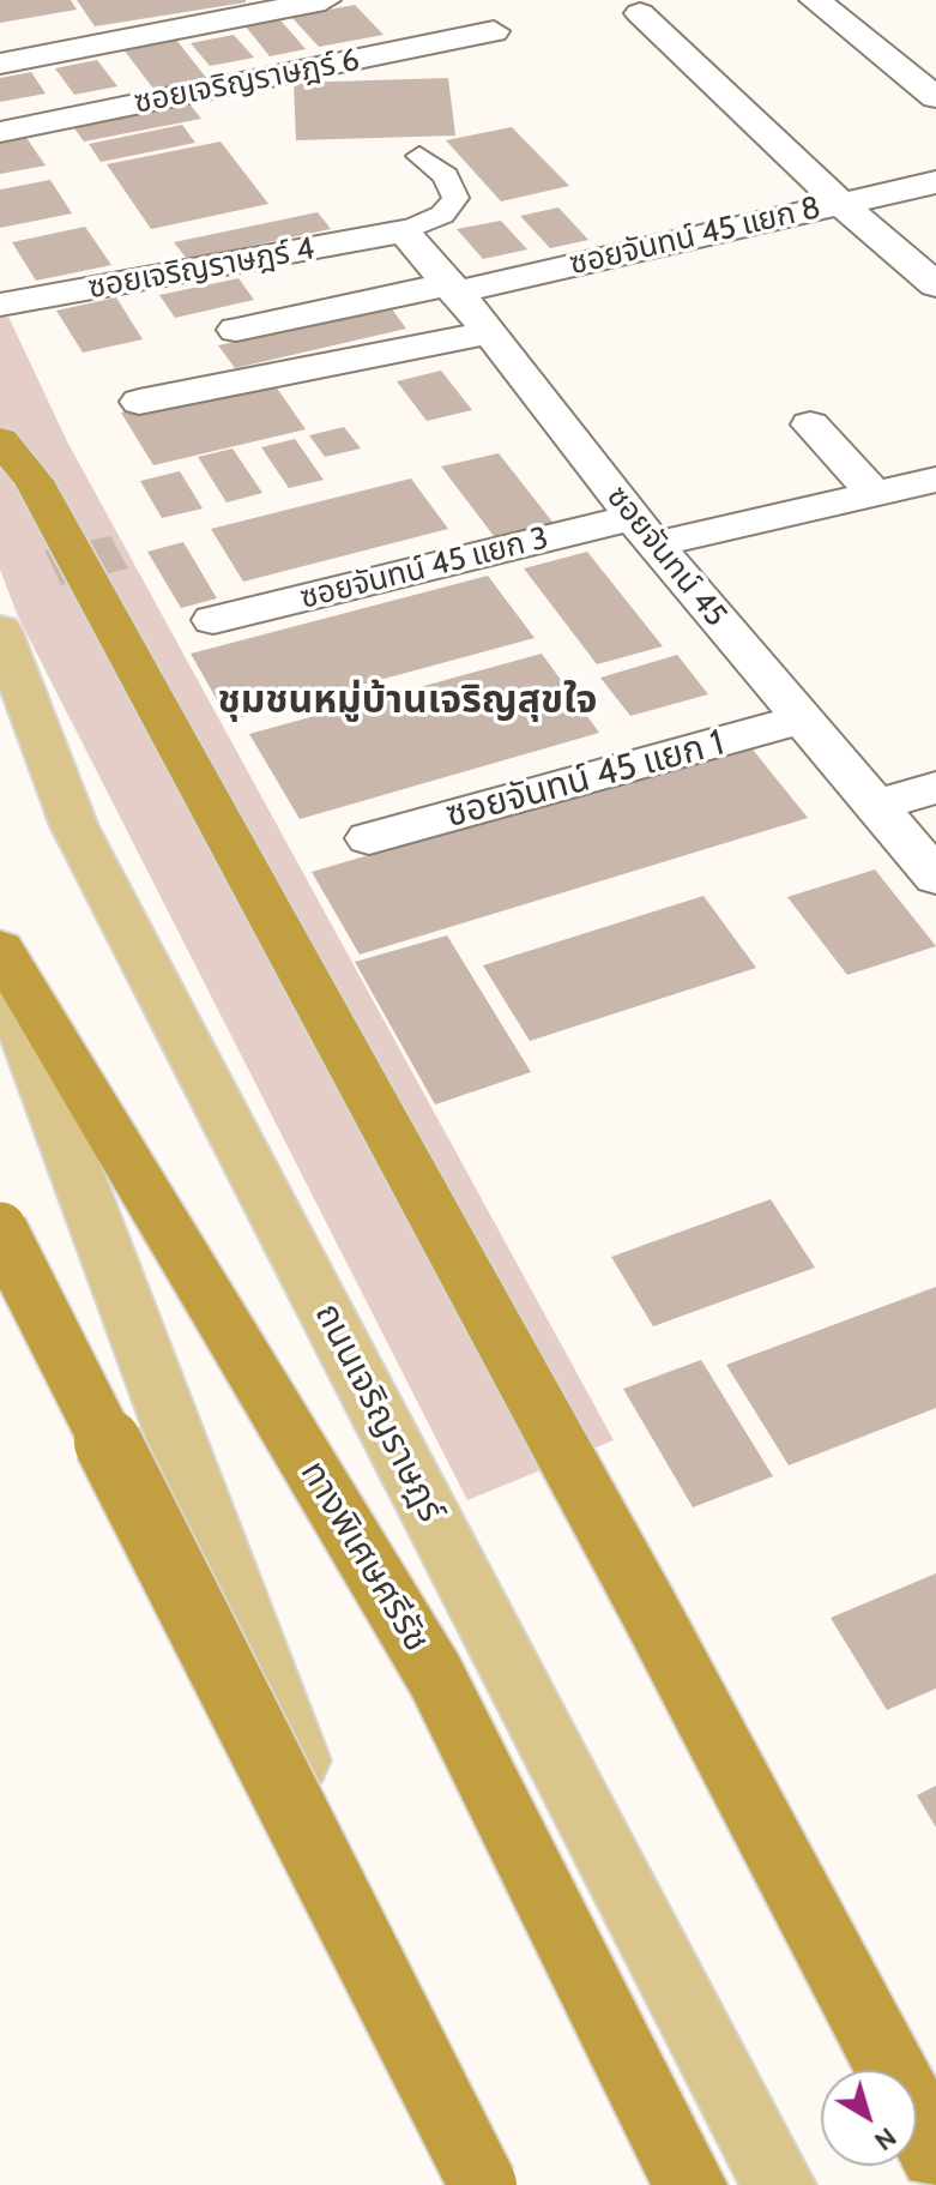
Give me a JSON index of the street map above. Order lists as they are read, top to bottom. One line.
{"streets":{"highway":["ทางพิเศษศรีรัช"],"main road":["ถนนเจริญราษฎร์"],"street":["ซอยเจริญราษฎร์ 6","ซอยจันทน์ 45 แยก 8","ซอยเจริญราษฎร์ 4","ซอยจันทน์ 45","ซอยจันทน์ 45 แยก 3","ซอยจันทน์ 45 แยก 1"]},"crossings":[["ซอยจันทน์ 45 แยก 8","ซอยจันทน์ 45"],["ซอยเจริญราษฎร์ 4","ซอยจันทน์ 45"],["ซอยจันทน์ 45","ซอยจันทน์ 45 แยก 3"],["ซอยจันทน์ 45","ซอยจันทน์ 45 แยก 1"]],"districts":["ชุมชนหมู่บ้านเจริญสุขใจ"],"north":"bottom right"}
